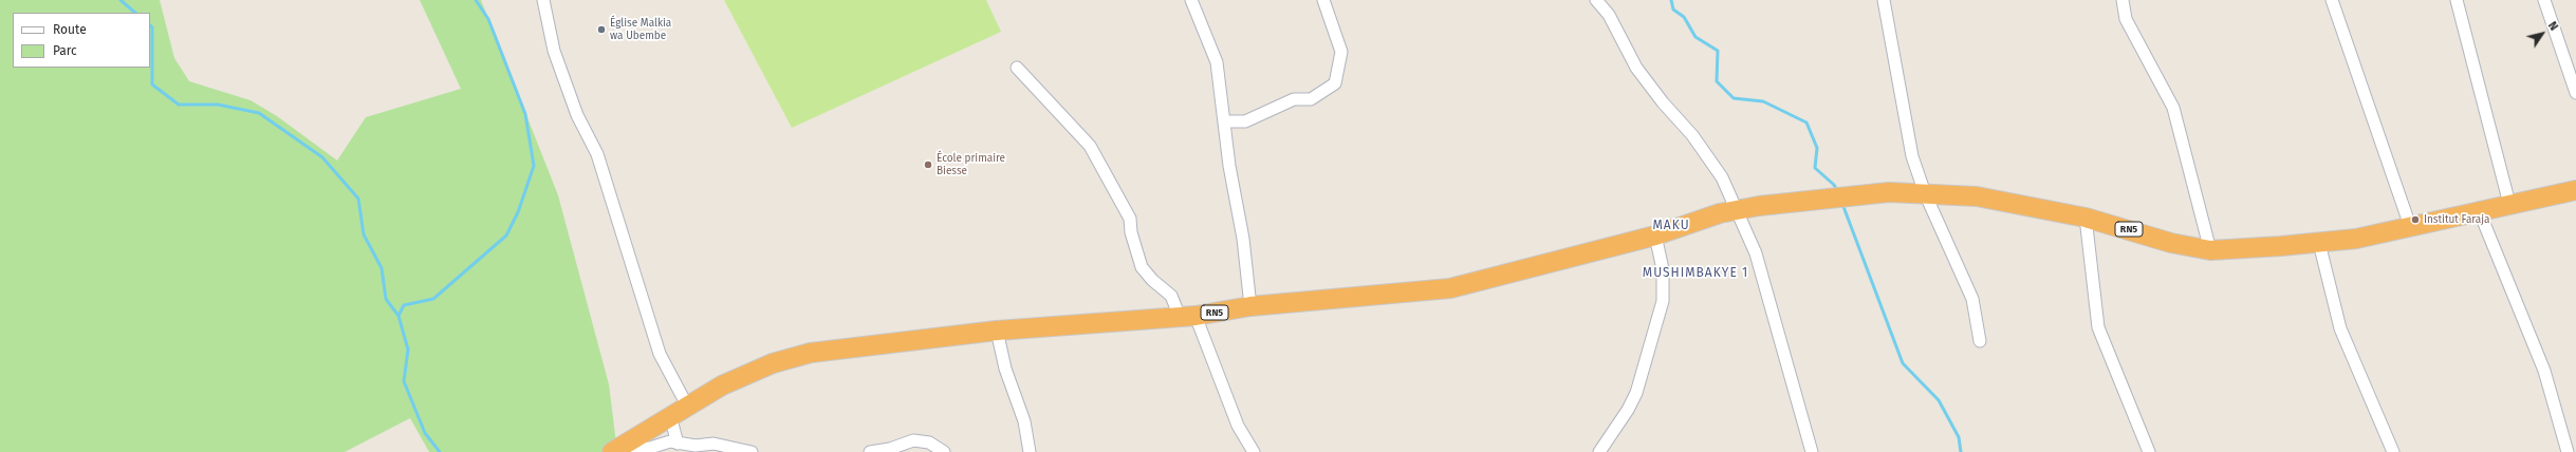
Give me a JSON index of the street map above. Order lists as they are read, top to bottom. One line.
{"streets":{"highway":["RN5"]},"districts":["MAKU","MUSHIMBAKYE 1"],"places":["Église Malkia wa Ubembe","École primaire Biesse","Institut Faraja"],"legend":["Route","Parc"],"north":"top right"}
